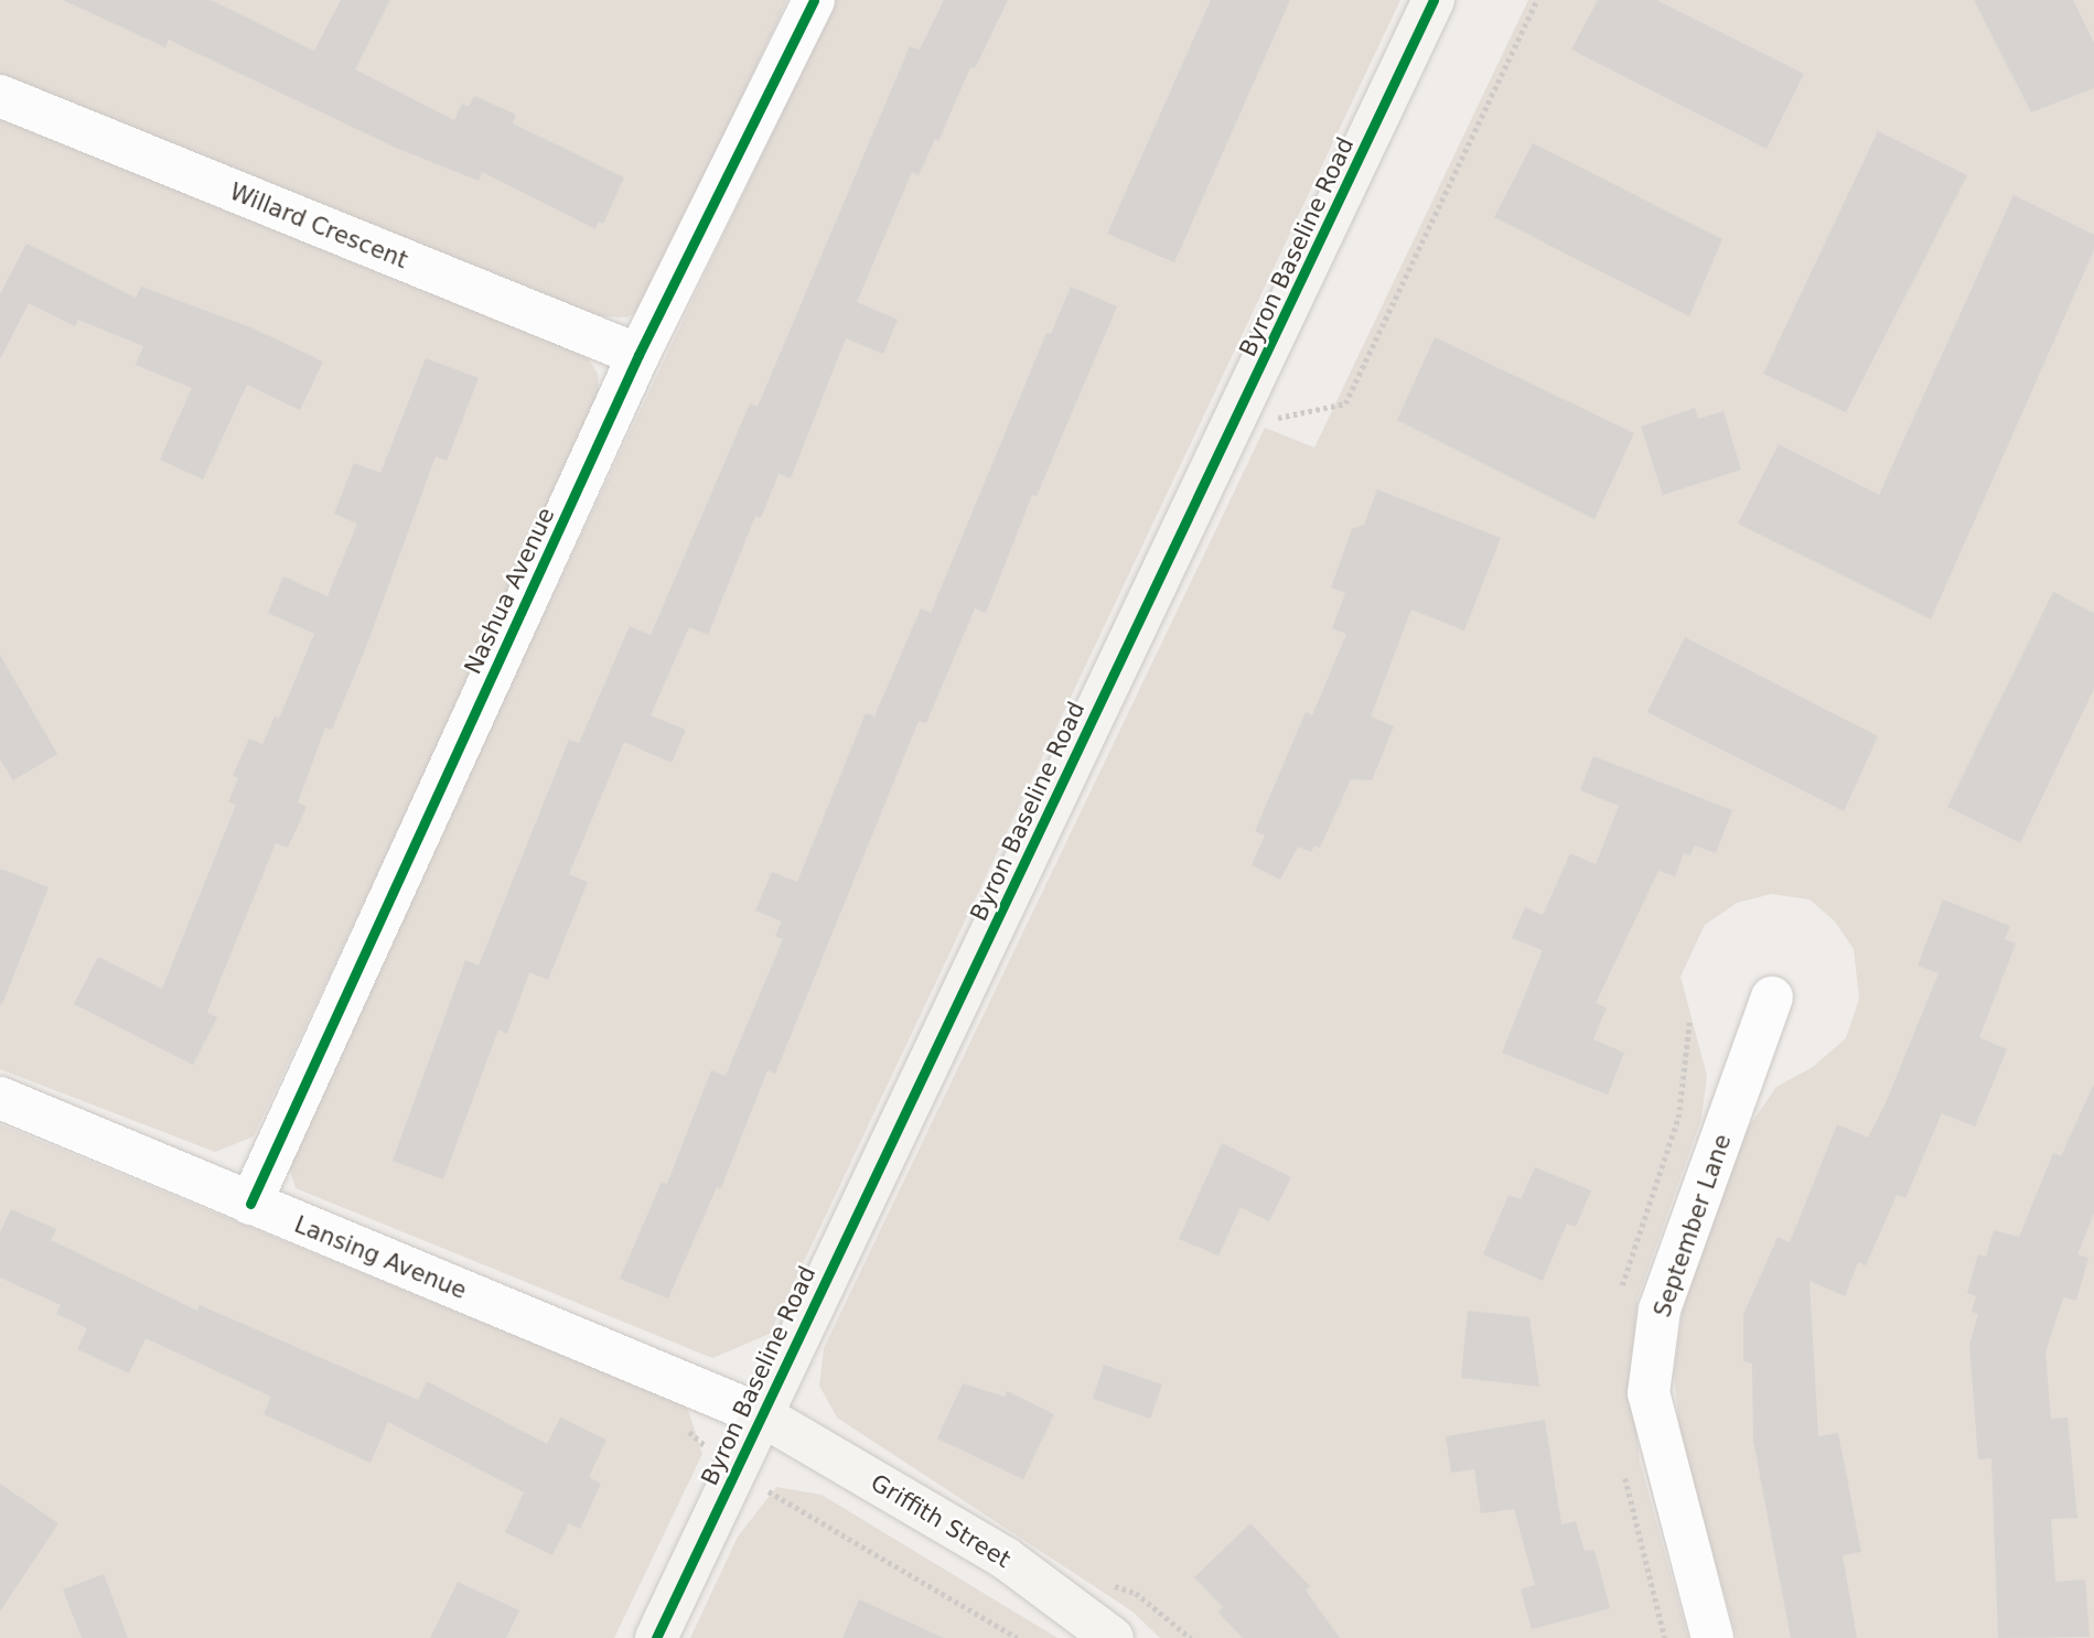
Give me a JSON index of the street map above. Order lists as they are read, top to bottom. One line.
{"streets":{"main road":["Byron Baseline Road","Griffith Street"],"street":["Willard Crescent","Nashua Avenue","September Lane","Lansing Avenue"]},"crossings":[["Willard Crescent","Nashua Avenue"],["Byron Baseline Road","Lansing Avenue"],["Byron Baseline Road","Griffith Street"],["Nashua Avenue","Lansing Avenue"],["Lansing Avenue","Griffith Street"]]}
